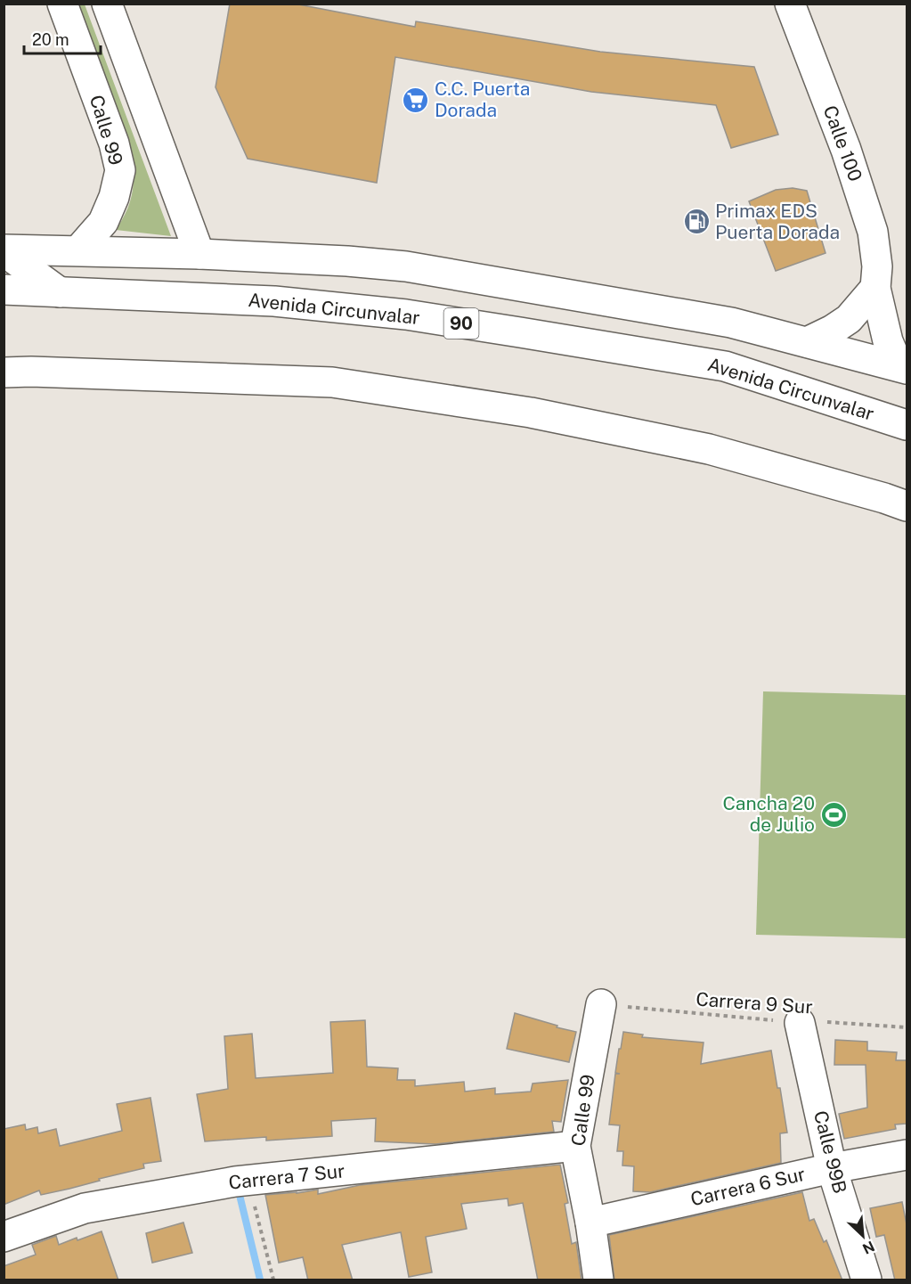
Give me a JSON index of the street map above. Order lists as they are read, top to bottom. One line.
{"streets":{"main road":["Calle 99","Calle 100","Avenida Circunvalar","90","Calle 99B","Carrera 7 Sur","Carrera 6 Sur"],"path":["Carrera 9 Sur"]},"crossings":[["Calle 99","Carrera 9 Sur"],["Calle 99","Carrera 7 Sur"],["Calle 99","Carrera 6 Sur"],["Carrera 9 Sur","Calle 99B"],["Calle 99B","Carrera 6 Sur"]],"places":{"supermarket":["C.C. Puerta Dorada"],"fuel station":["Primax EDS Puerta Dorada"],"sports":["Cancha 20 de Julio"]},"scale_bar":"20 m","north":"bottom right"}
